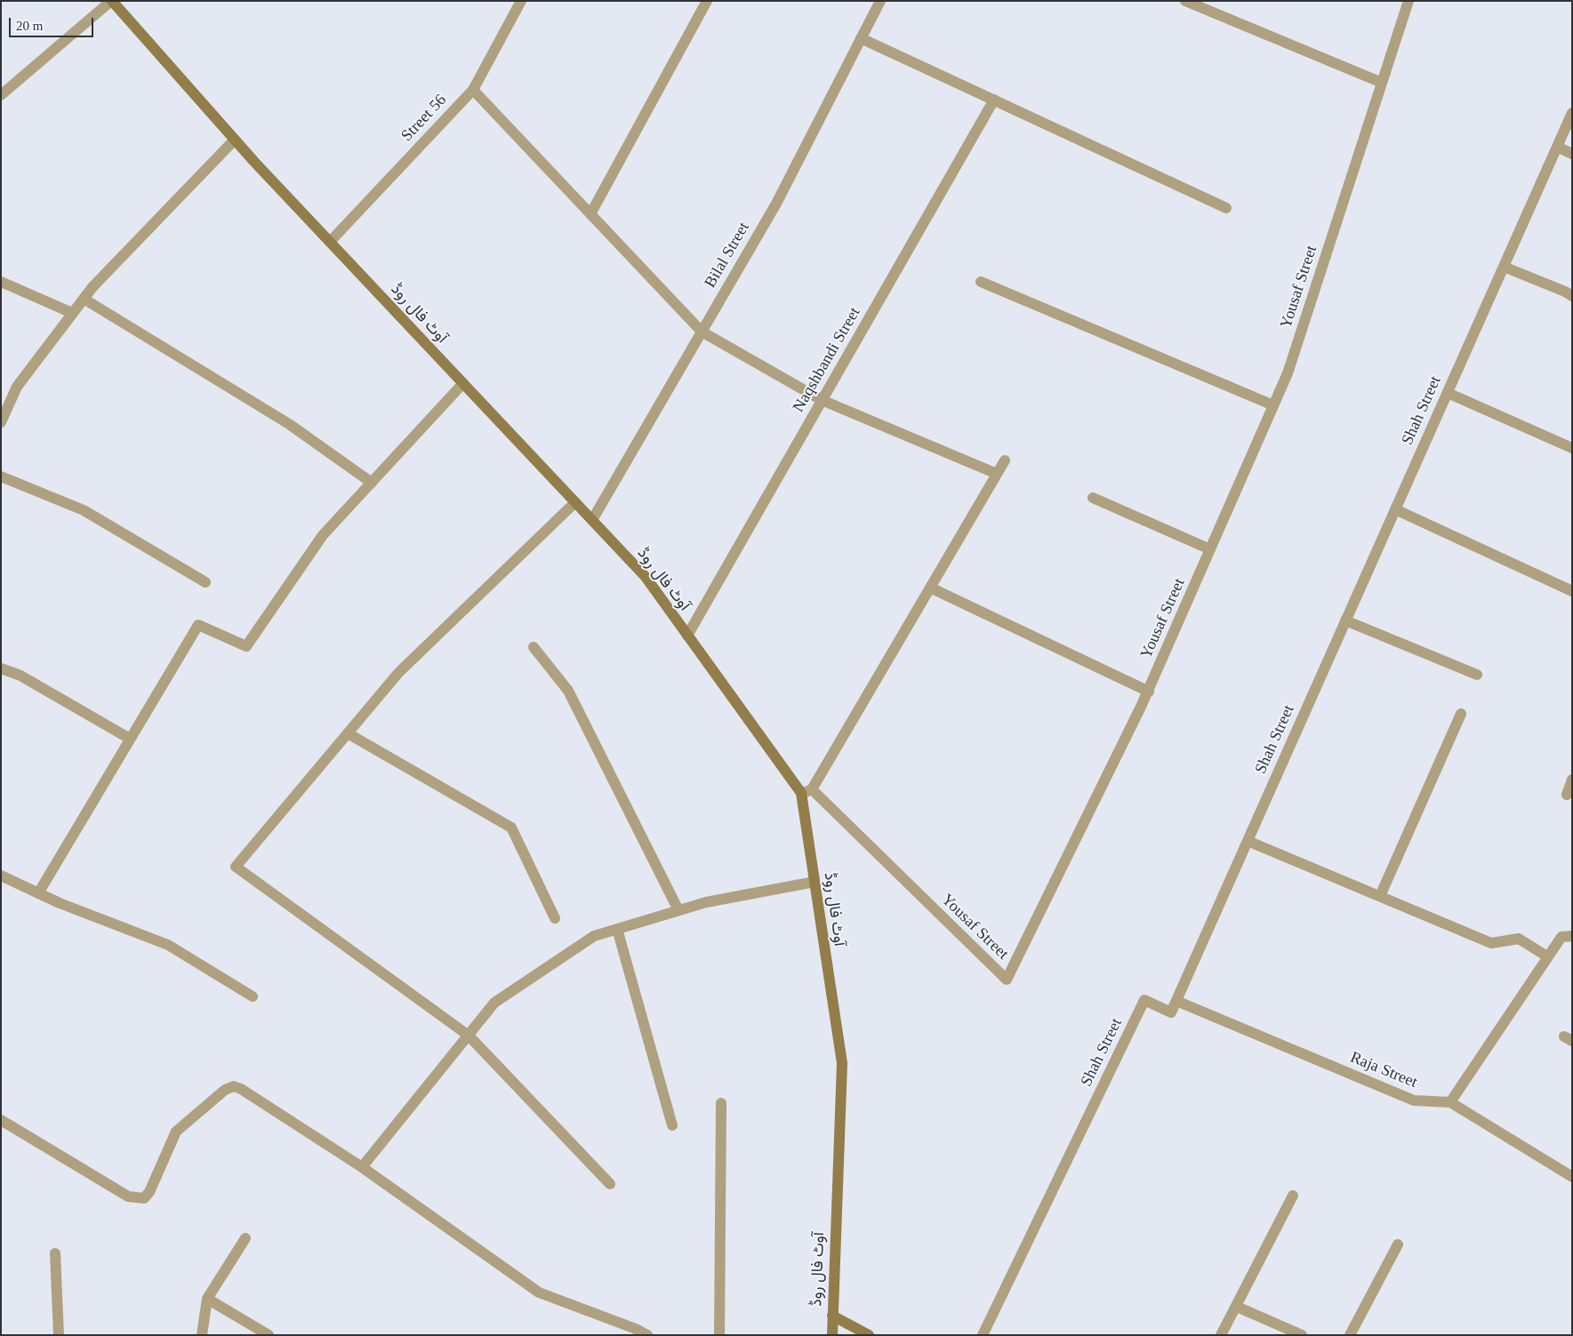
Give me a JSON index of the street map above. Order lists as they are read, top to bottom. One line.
{"streets":{"main road":["آوٹ فال روڈ"],"street":["Street 56","Bilal Street","Yousaf Street","Naqshbandi Street","Shah Street","Raja Street"]},"crossings":[["Street 56","آوٹ فال روڈ"],["Bilal Street","آوٹ فال روڈ"],["Yousaf Street","آوٹ فال روڈ"],["آوٹ فال روڈ","Naqshbandi Street"],["Shah Street","Raja Street"]],"scale_bar":"20 m"}
